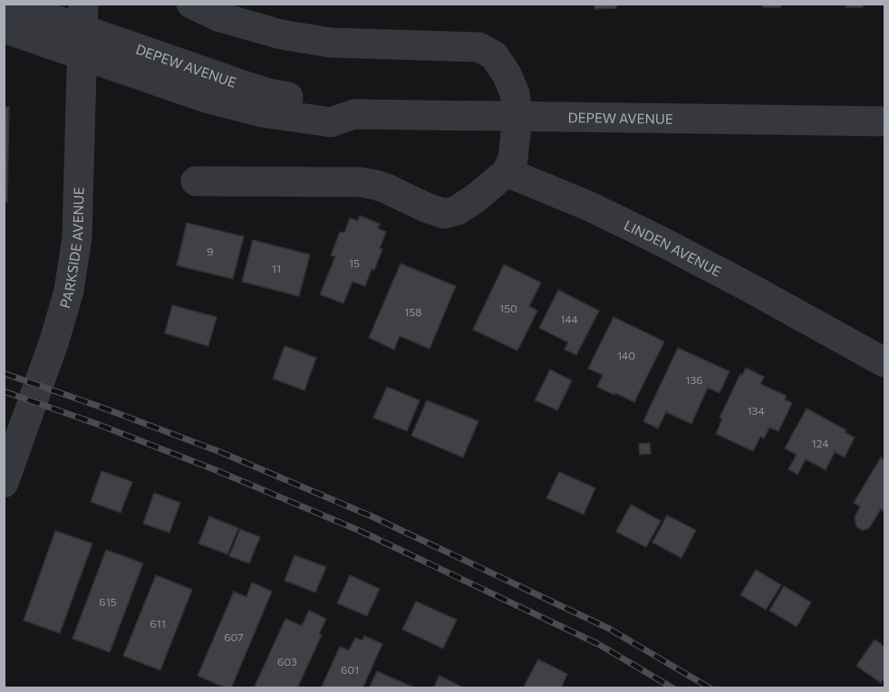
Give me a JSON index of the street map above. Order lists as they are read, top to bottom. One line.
{"streets":{"street":["DEPEW AVENUE","PARKSIDE AVENUE","LINDEN AVENUE"]},"crossings":[["DEPEW AVENUE","PARKSIDE AVENUE"]],"house_numbers":["9","15","11","150","158","144","140","136","134","124","615","611","607","603","601"]}
